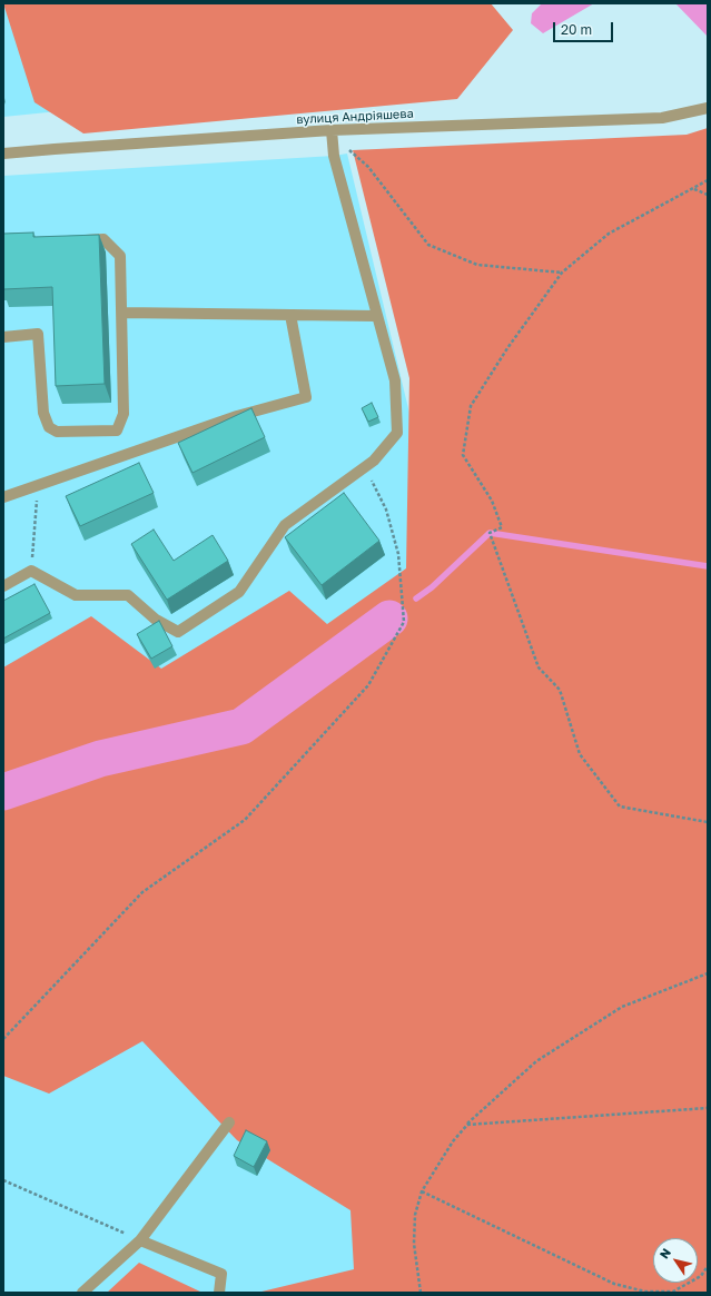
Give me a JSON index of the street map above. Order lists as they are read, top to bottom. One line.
{"streets":{"street":["вулиця Андріяшева"]},"scale_bar":"20 m","north":"top left"}
